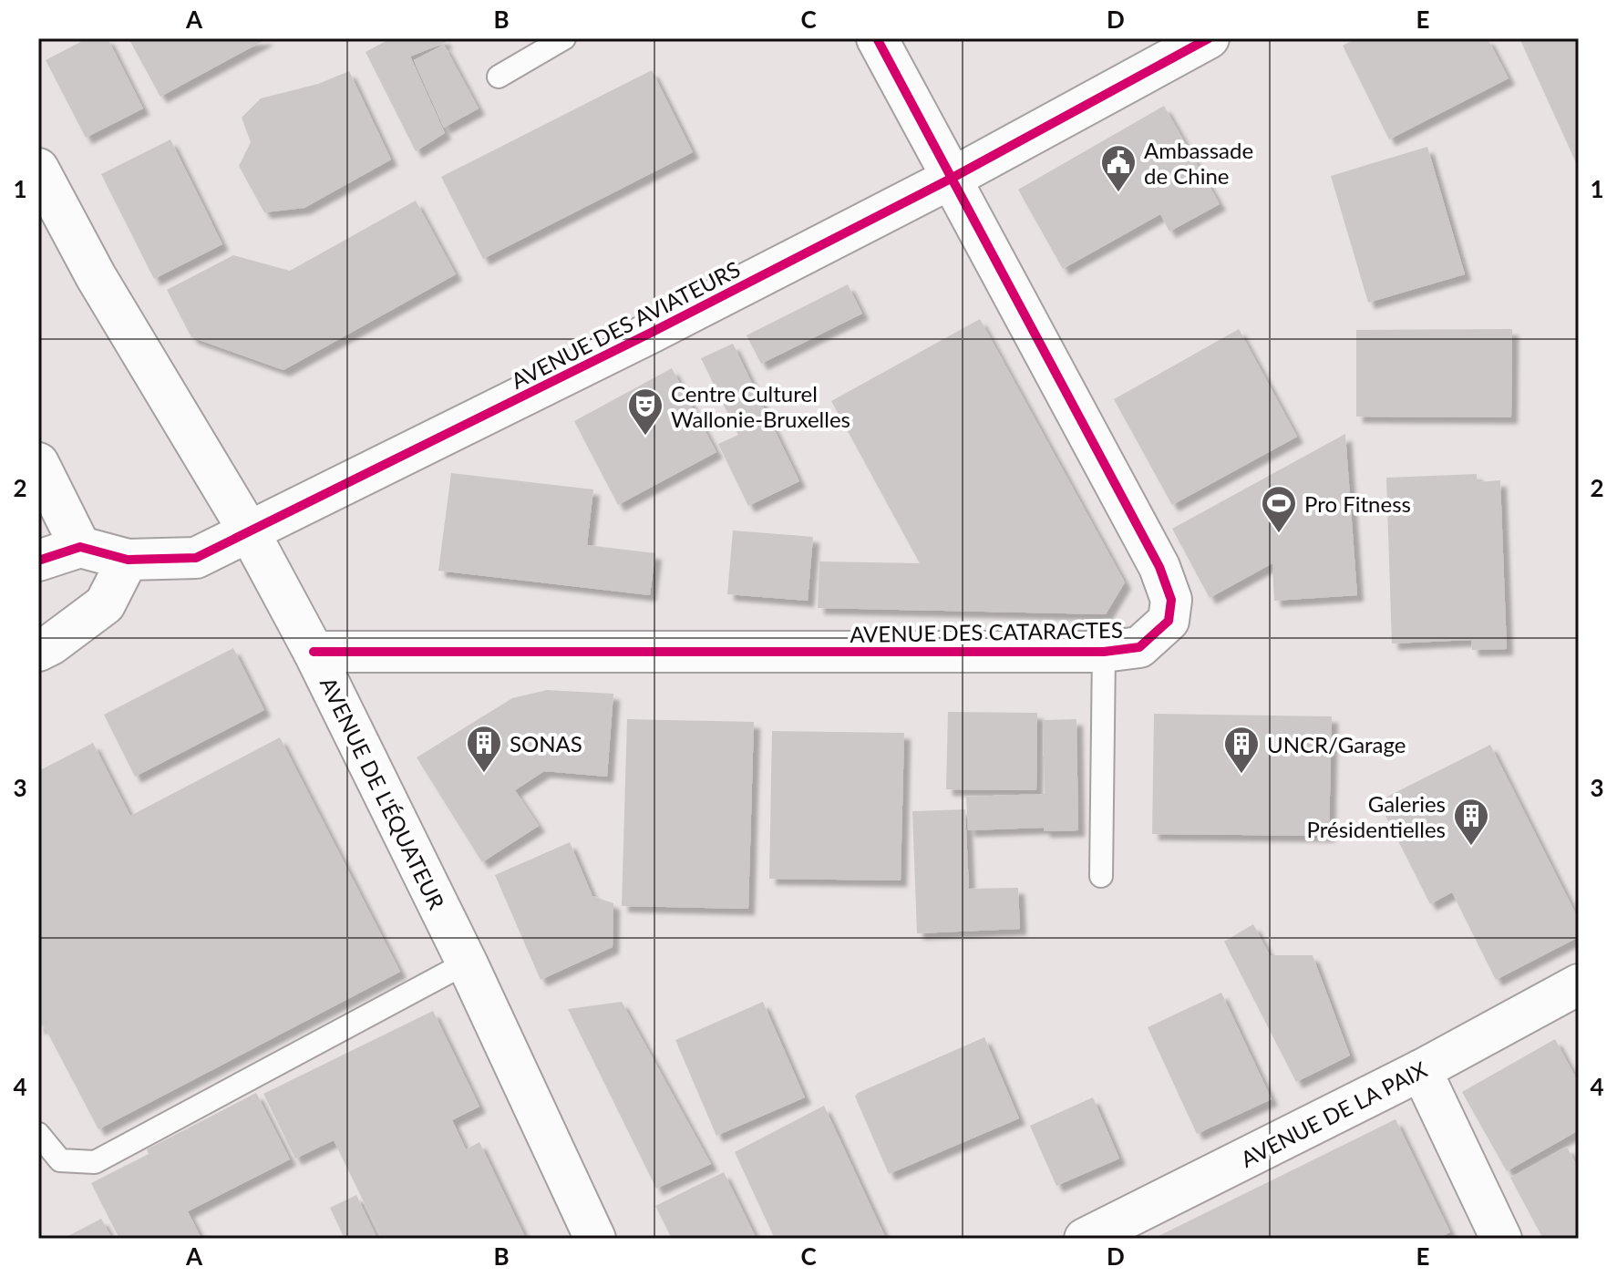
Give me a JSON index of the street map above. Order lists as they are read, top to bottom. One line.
{"streets":{"street":["AVENUE DES AVIATEURS","AVENUE DES CATARACTES","AVENUE DE L'ÉQUATEUR","AVENUE DE LA PAIX"]},"crossings":[["AVENUE DES AVIATEURS","AVENUE DES CATARACTES"],["AVENUE DES AVIATEURS","AVENUE DE L'ÉQUATEUR"],["AVENUE DES CATARACTES","AVENUE DE L'ÉQUATEUR"]],"places":{"public building":["Ambassade de Chine"],"theatre":["Centre Culturel Wallonie-Bruxelles"],"sports":["Pro Fitness"],"building":["SONAS","UNCR/Garage","Galeries Présidentielles"]},"grid":{"columns":["A","B","C","D","E"],"rows":["1","2","3","4"]}}
